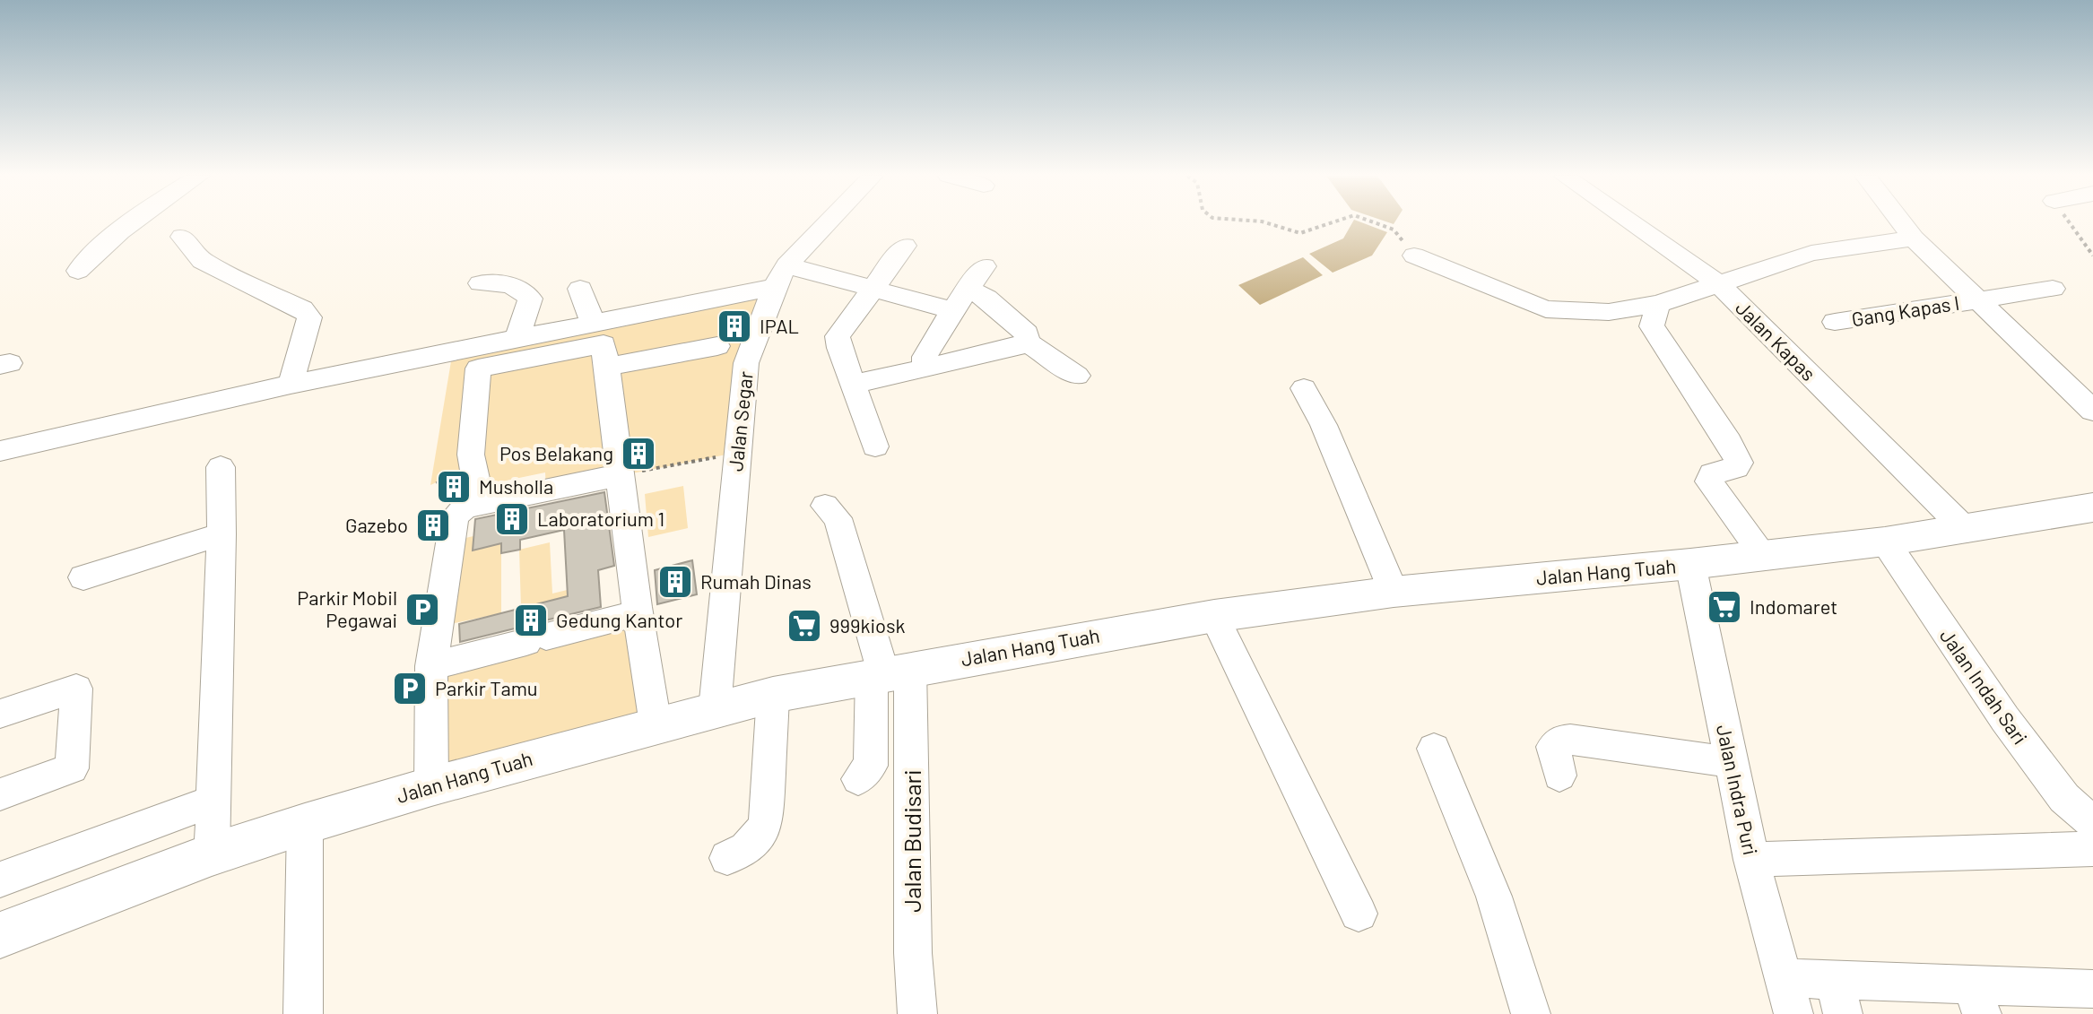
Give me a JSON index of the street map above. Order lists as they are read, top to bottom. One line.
{"streets":{"main road":["Jalan Hang Tuah"],"street":["Gang Kapas I","Jalan Kapas","Jalan Segar","Jalan Indah Sari","Jalan Indra Puri","Jalan Budisari"]},"crossings":[["Jalan Kapas","Jalan Hang Tuah"],["Jalan Segar","Jalan Hang Tuah"],["Jalan Hang Tuah","Jalan Indah Sari"],["Jalan Hang Tuah","Jalan Indra Puri"],["Jalan Hang Tuah","Jalan Budisari"]],"places":{"building":["IPAL","Pos Belakang","Musholla","Laboratorium 1","Gazebo","Rumah Dinas","Gedung Kantor"],"supermarket":["Indomaret","999kiosk"],"parking":["Parkir Mobil Pegawai","Parkir Tamu"]}}
